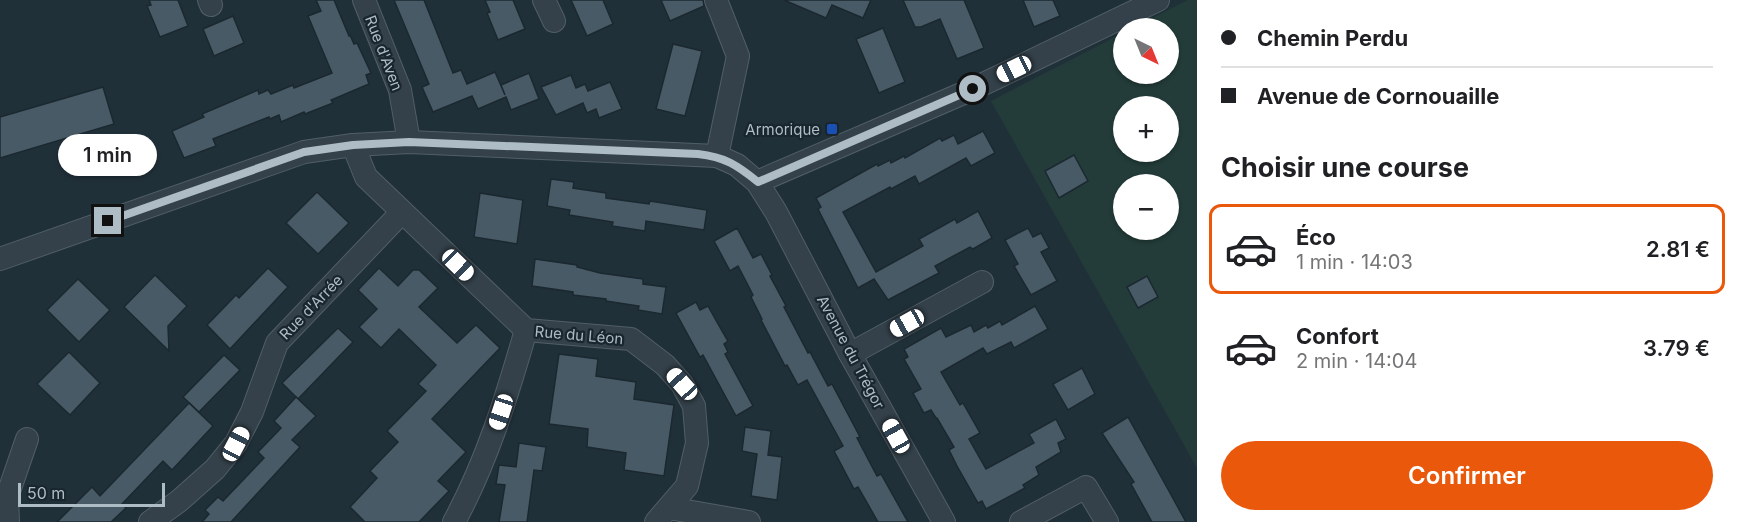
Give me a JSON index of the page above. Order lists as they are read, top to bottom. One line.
{"streets":{"street":["Rue d'Aven","Rue d'Arrée","Rue du Léon","Avenue du Trégor"]},"crossings":[["Rue d'Arrée","Rue du Léon"]],"places":{"transit":["Armorique"]},"scale_bar":"50 m","north":"bottom right","page":{"banner":["Chemin Perdu","Avenue de Cornouaille"],"map_buttons":["+","−"],"heading":"Choisir une course","bubble":"1 min","list":[{"name":"Éco","note":"1 min · 14:03","value":"2.81 €"},{"name":"Confort","note":"2 min · 14:04","value":"3.79 €"}],"buttons":"Confirmer","scale":"50 m"}}
